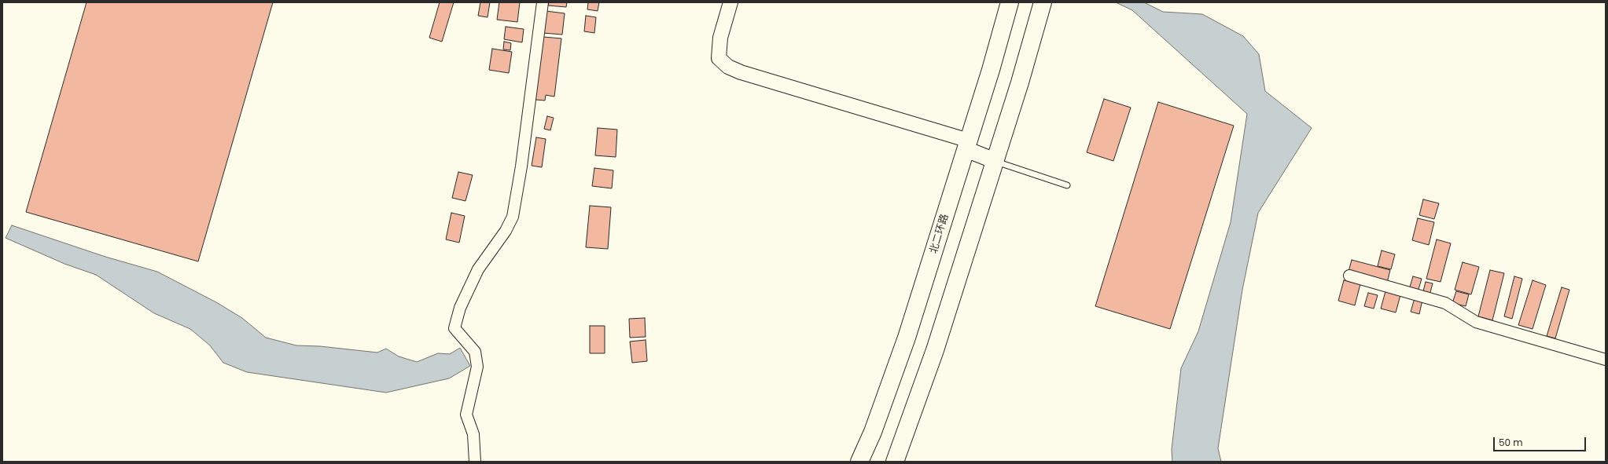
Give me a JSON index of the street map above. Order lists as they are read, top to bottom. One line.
{"streets":{"main road":["北二环路"]},"scale_bar":"50 m"}
